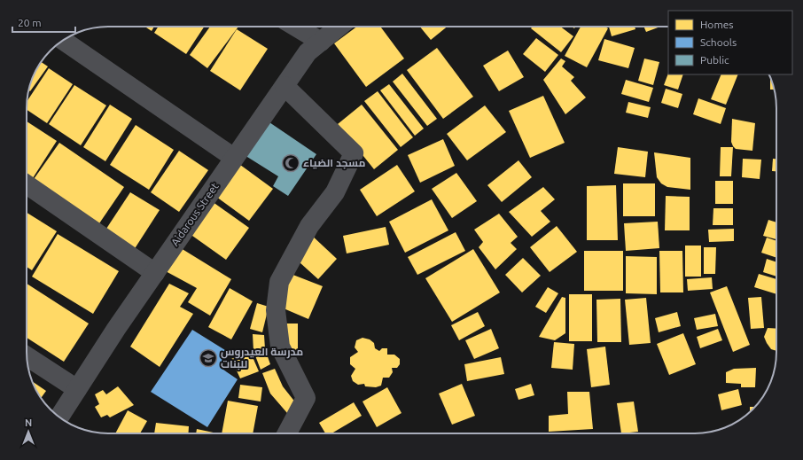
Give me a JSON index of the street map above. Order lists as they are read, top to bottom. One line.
{"streets":{"street":["Aidarous Street"]},"places":{"mosque":["مسجد الضياء"],"school or university":["مدرسة العيدروس للبنات"]},"legend":["Homes","Schools","Public"],"scale_bar":"20 m","north":"top"}
